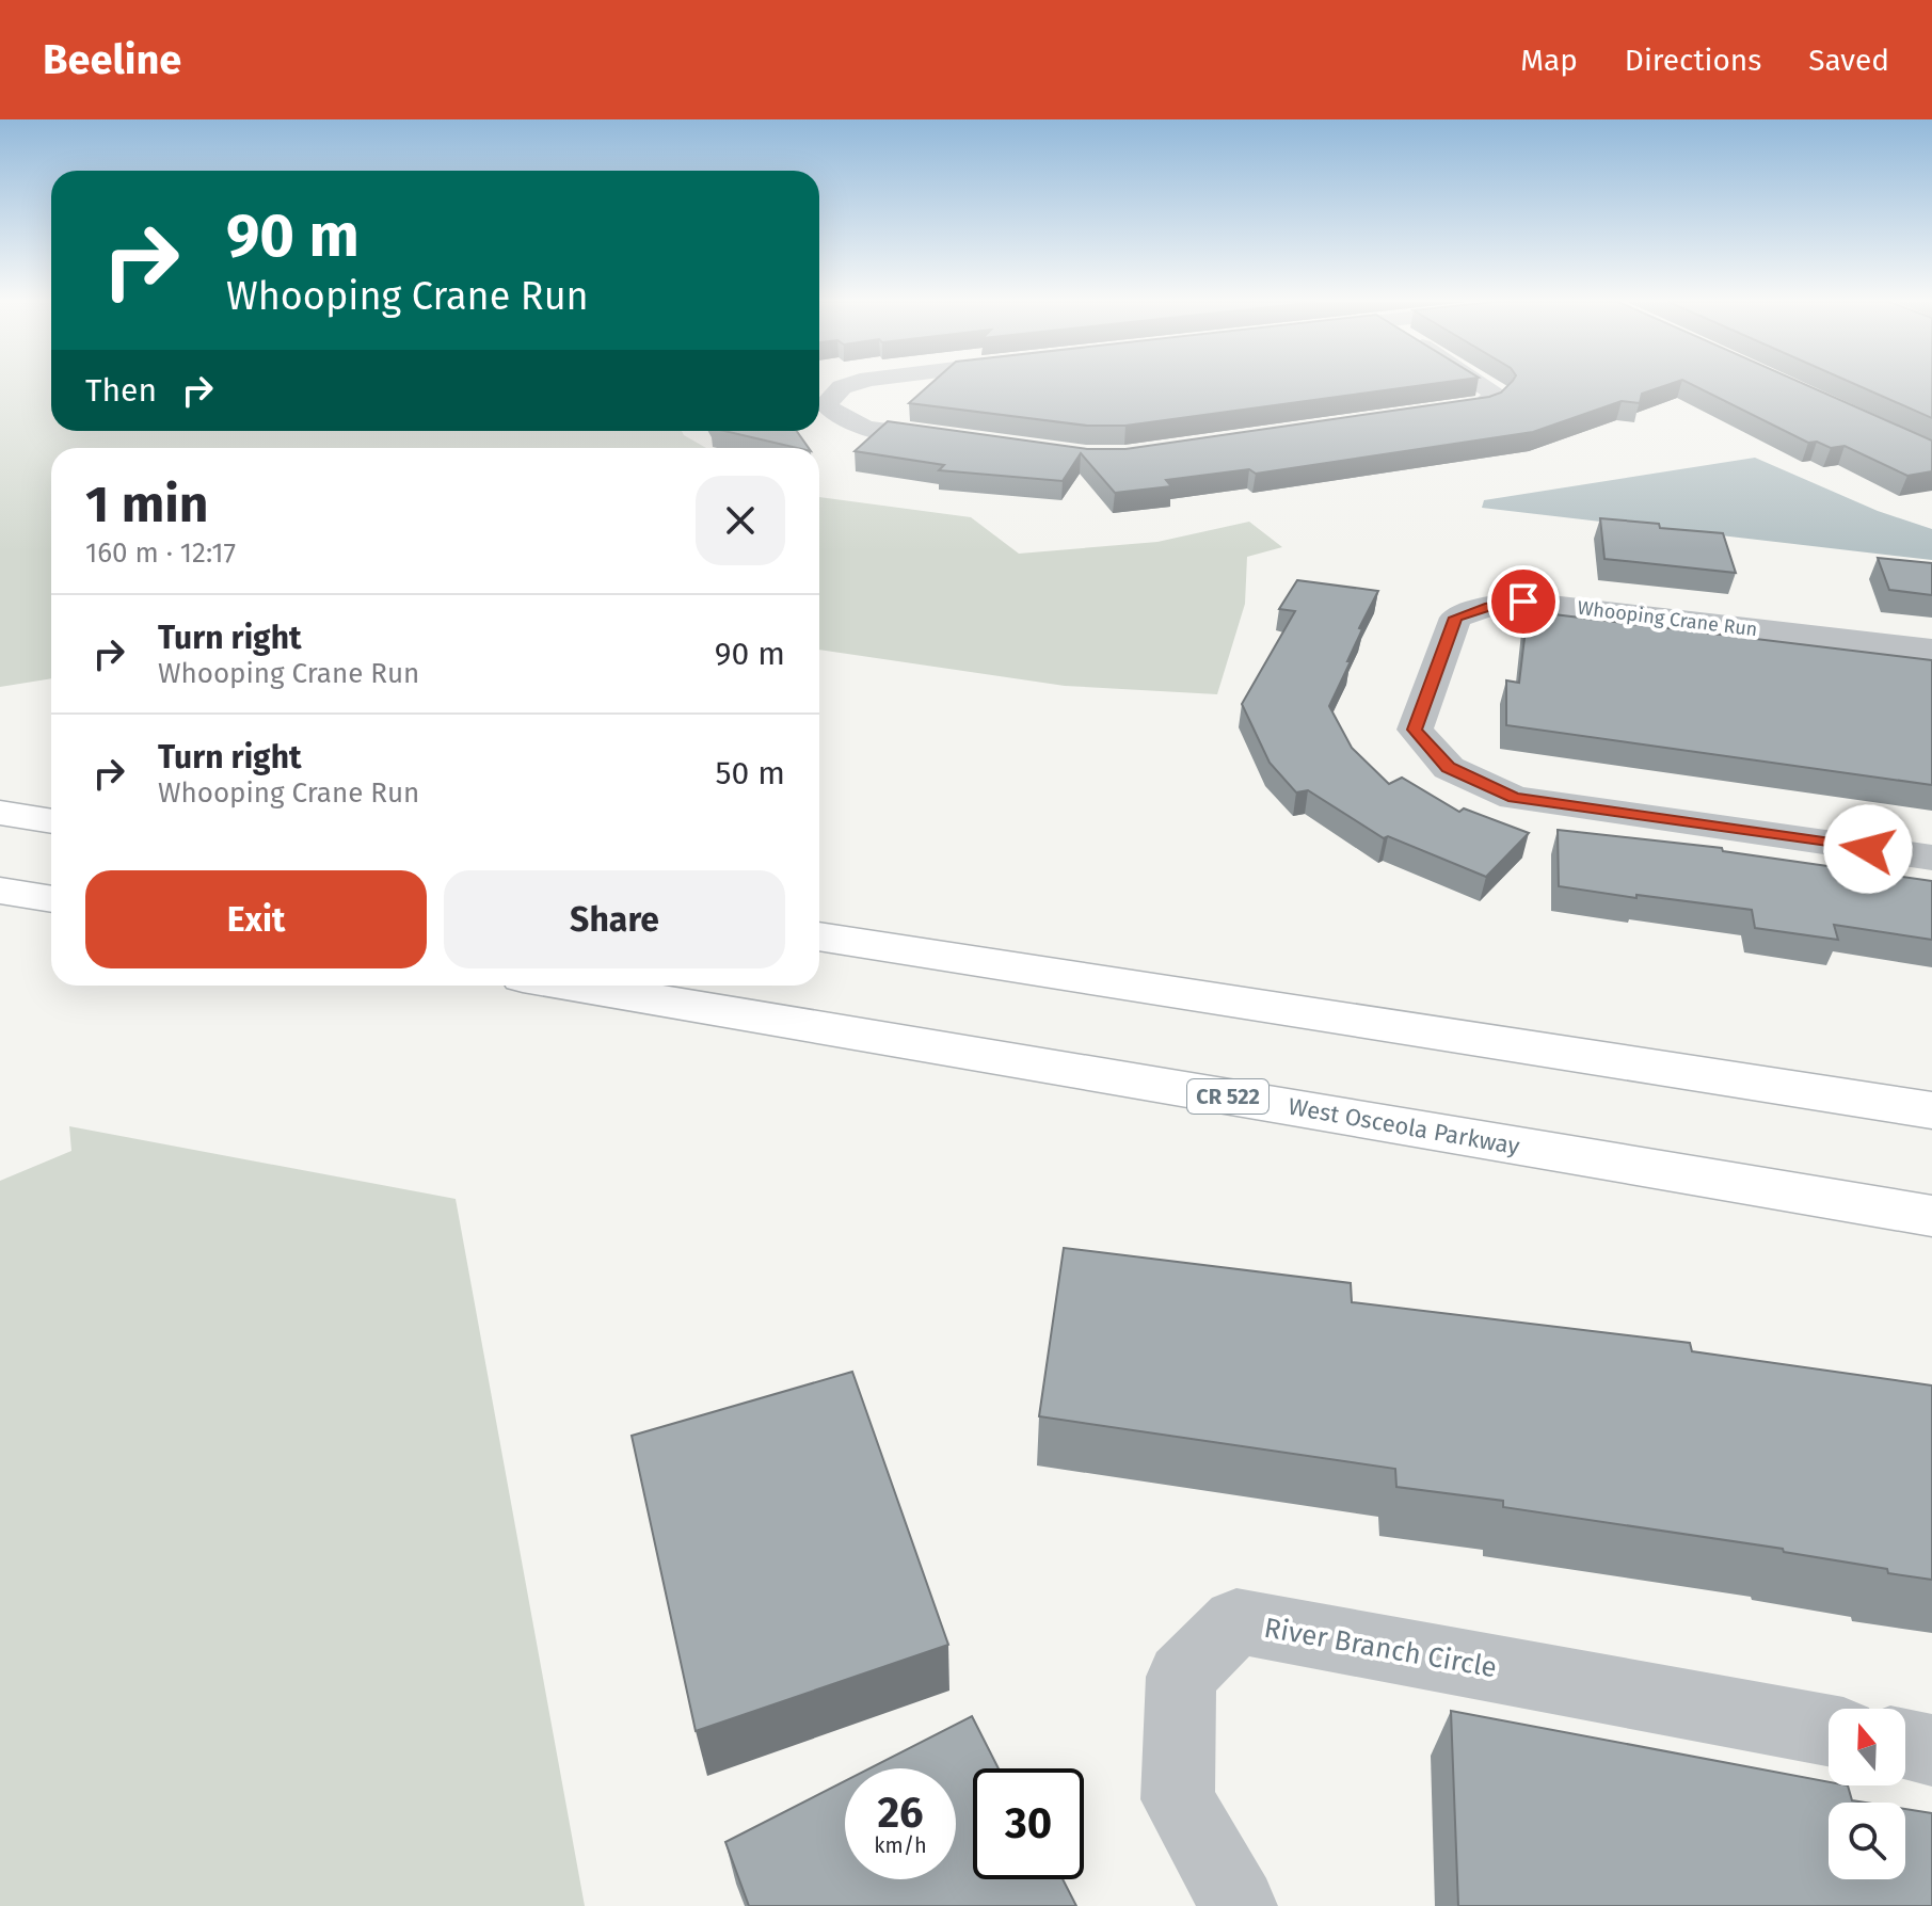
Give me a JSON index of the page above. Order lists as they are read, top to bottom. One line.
{"streets":{"main road":["CR 522","West Osceola Parkway"],"street":["Whooping Crane Run","River Branch Circle"]},"north":"top","page":{"header":"Beeline","nav":["Map","Directions","Saved"],"turn":["90 m","Whooping Crane Run"],"then":"Then","heading":["1 min","160 m · 12:17"],"list":[{"name":"Turn right","note":"Whooping Crane Run","value":"90 m"},{"name":"Turn right","note":"Whooping Crane Run","value":"50 m"}],"buttons":["Exit","Share"],"speed":"26 km/h","limit":"30"}}
